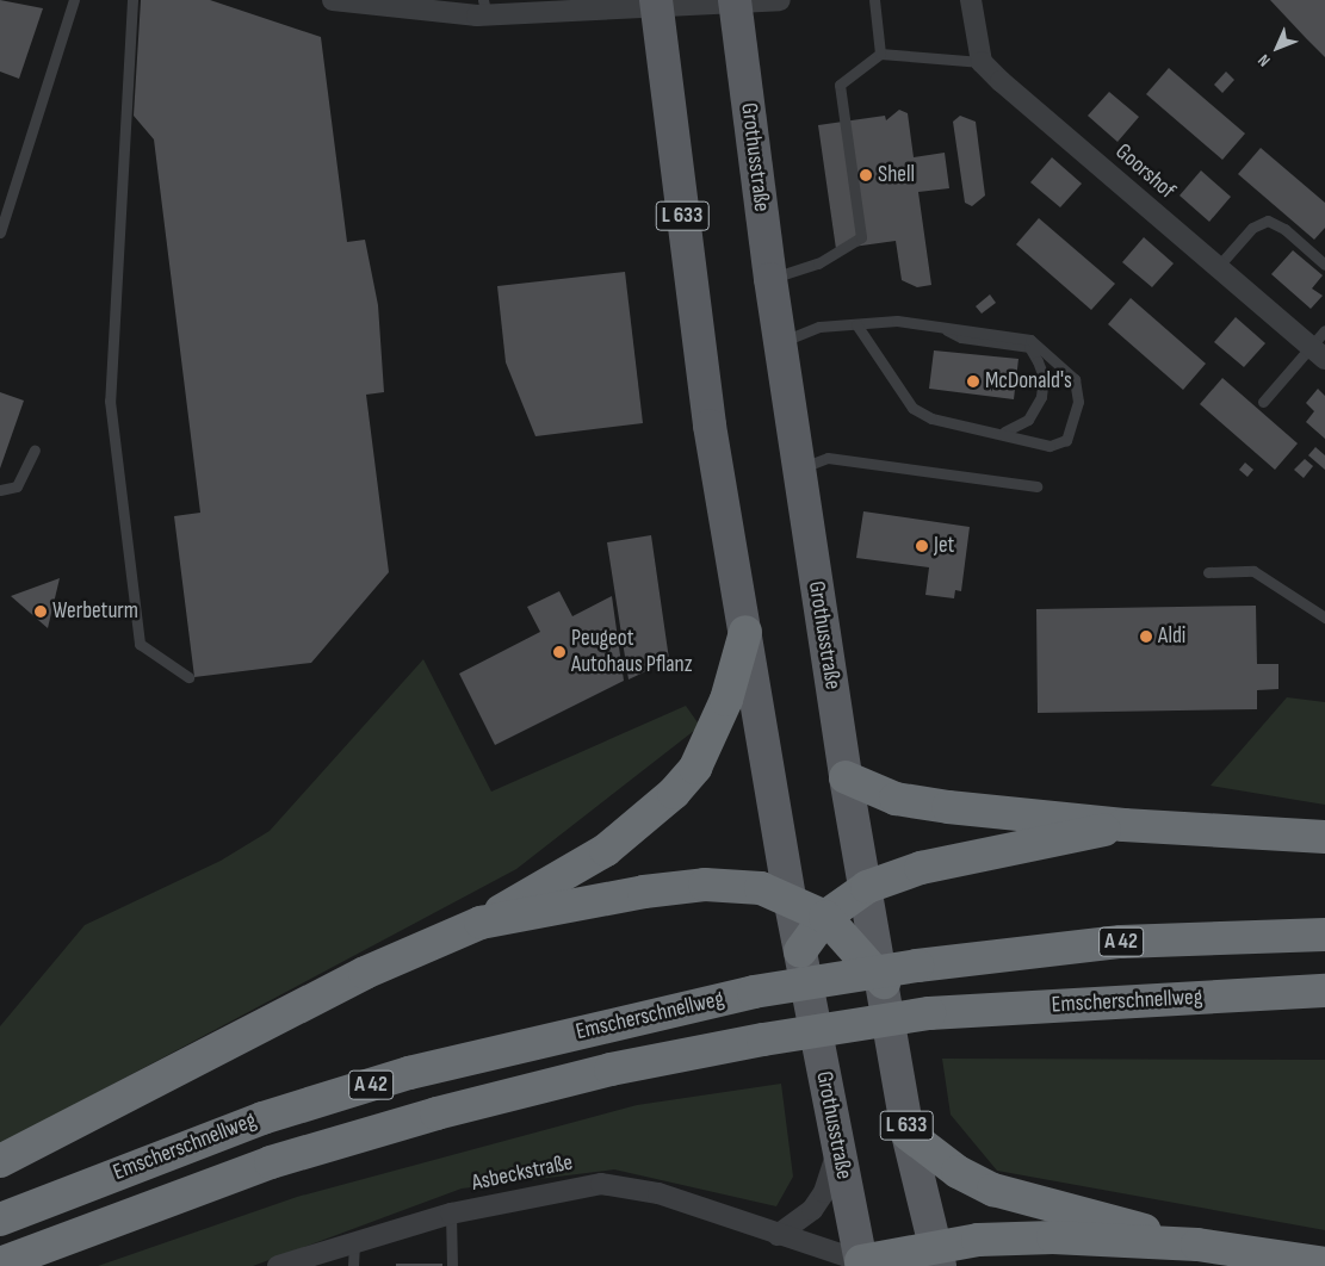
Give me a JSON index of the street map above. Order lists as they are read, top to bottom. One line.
{"streets":{"highway":["A 42","Emscherschnellweg"],"main road":["Grothusstraße","L 633"],"street":["Goorshof","Asbeckstraße"]},"crossings":[["Grothusstraße","Asbeckstraße"]],"places":["Shell","McDonald's","Jet","Werbeturm","Aldi","Peugeot Autohaus Pflanz"],"north":"bottom left"}
